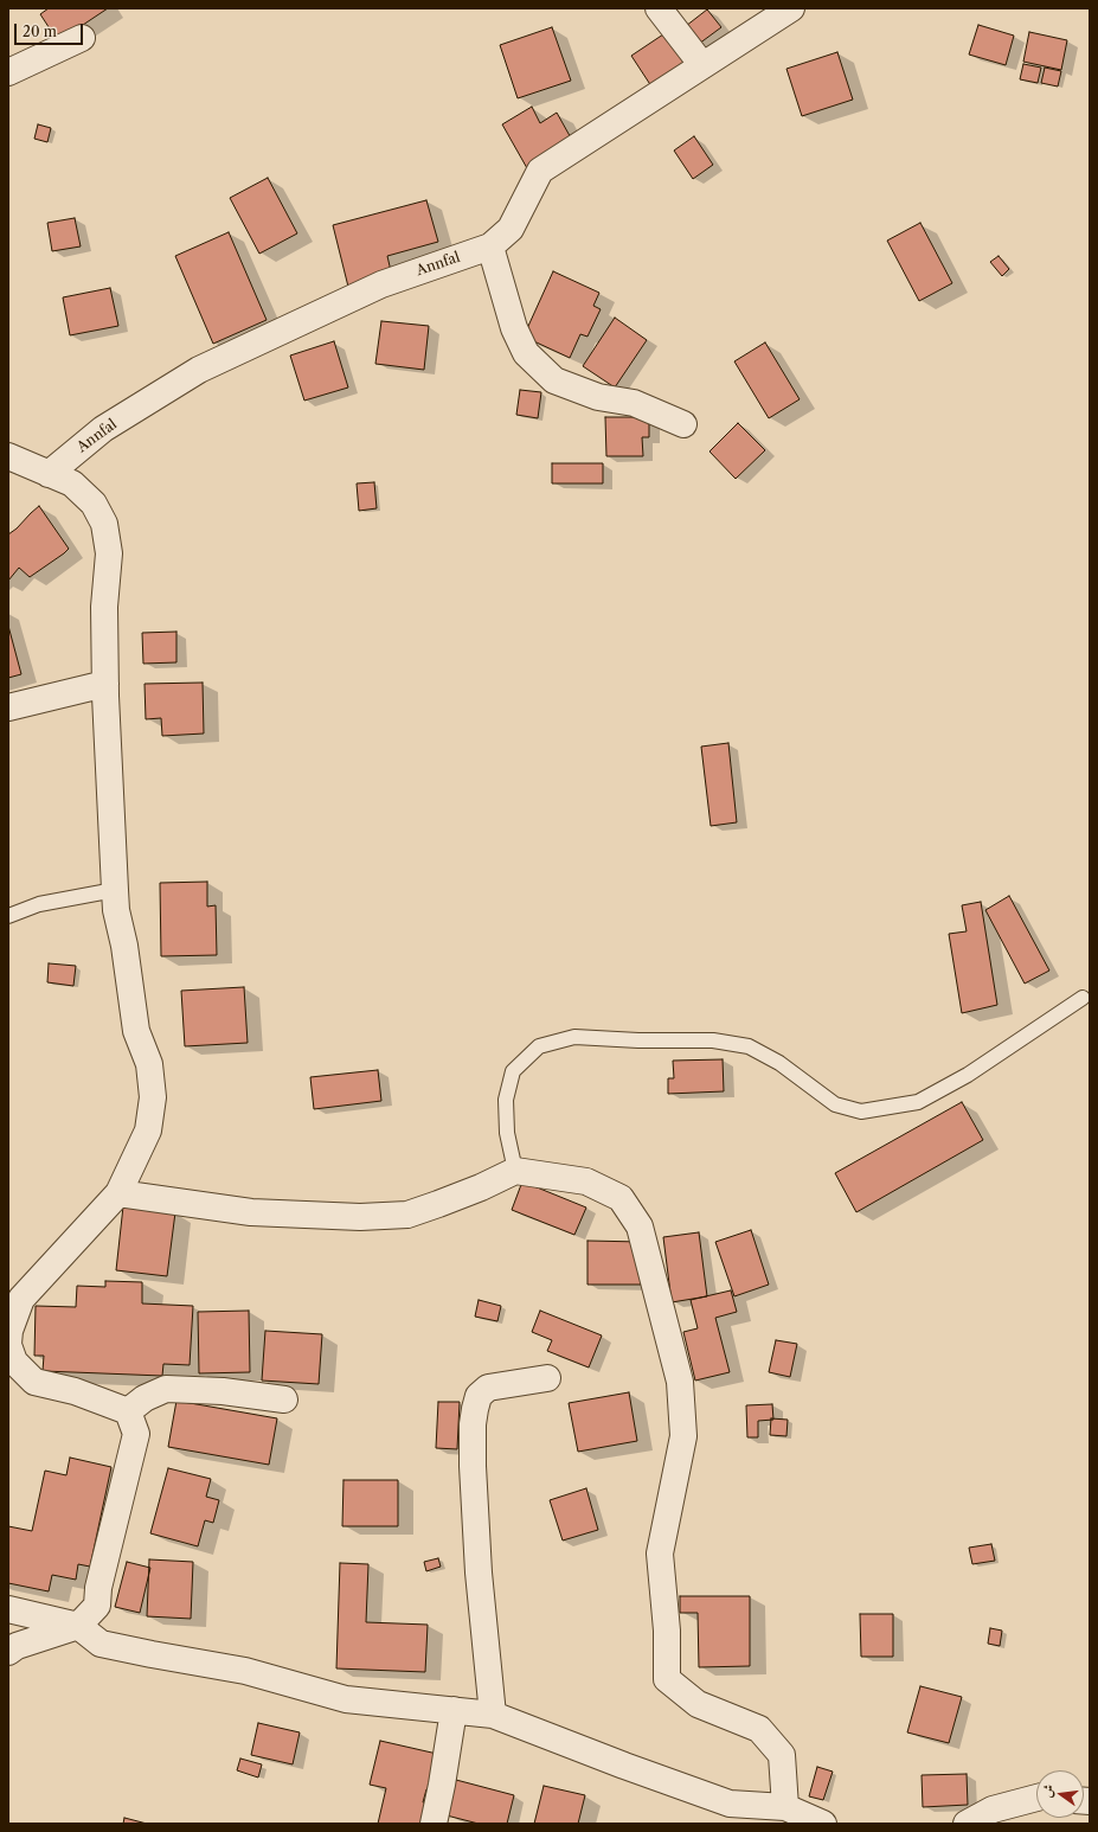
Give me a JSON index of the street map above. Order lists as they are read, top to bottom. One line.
{"streets":{"street":["Annfal"]},"scale_bar":"20 m","north":"left"}
